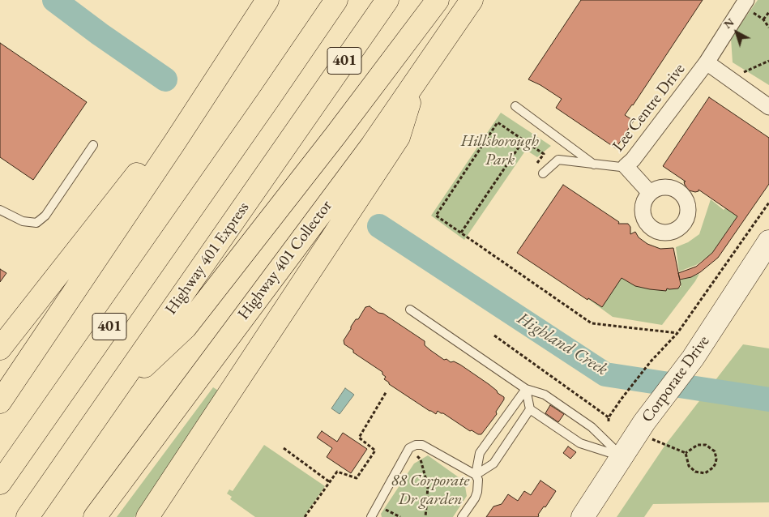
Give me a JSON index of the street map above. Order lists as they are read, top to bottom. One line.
{"streets":{"highway":["401","Highway 401 Express","Highway 401 Collector"],"street":["Lee Centre Drive","Corporate Drive"]},"water":["Highland Creek"],"parks":["Hillsborough Park","88 Corporate Dr garden"],"north":"top left"}
